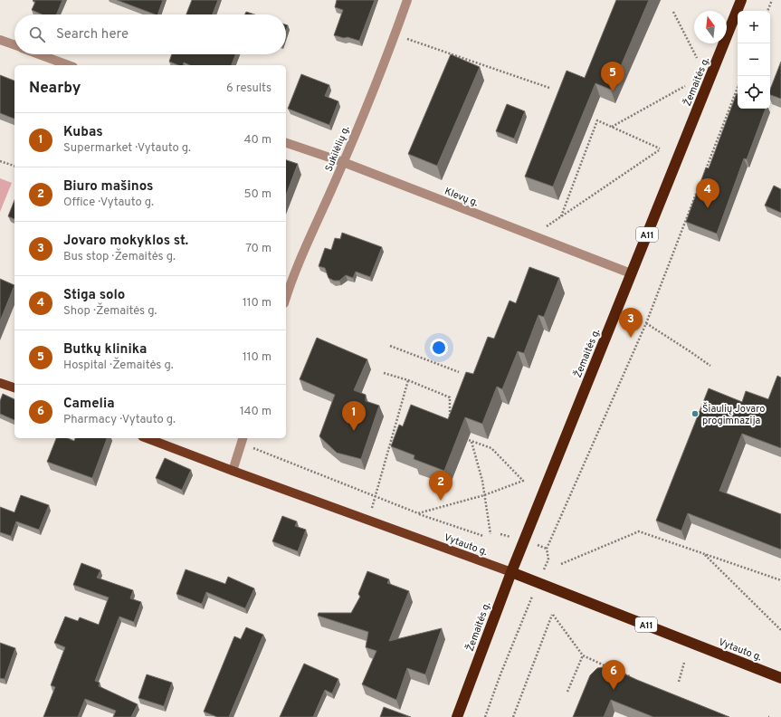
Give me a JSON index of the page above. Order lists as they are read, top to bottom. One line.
{"streets":{"highway":["Žemaitės g.","A11","Vytauto g."],"street":["Sukilėlių g.","Klevų g."]},"crossings":[["Žemaitės g.","Klevų g."],["Žemaitės g.","Vytauto g."],["Sukilėlių g.","Klevų g."]],"places":["Šiaulių Jovaro progimnazija"],"north":"top","page":{"map_buttons":["+","−"],"search":"Search here","pins":["5","4","3","1","2","6"],"heading":["Nearby","6 results"],"list":[{"mark":"1","name":"Kubas","note":"Supermarket · Vytauto g.","value":"40 m"},{"mark":"2","name":"Biuro mašinos","note":"Office · Vytauto g.","value":"50 m"},{"mark":"3","name":"Jovaro mokyklos st.","note":"Bus stop · Žemaitės g.","value":"70 m"},{"mark":"4","name":"Stiga solo","note":"Shop · Žemaitės g.","value":"110 m"},{"mark":"5","name":"Butkų klinika","note":"Hospital · Žemaitės g.","value":"110 m"},{"mark":"6","name":"Camelia","note":"Pharmacy · Vytauto g.","value":"140 m"}]}}
